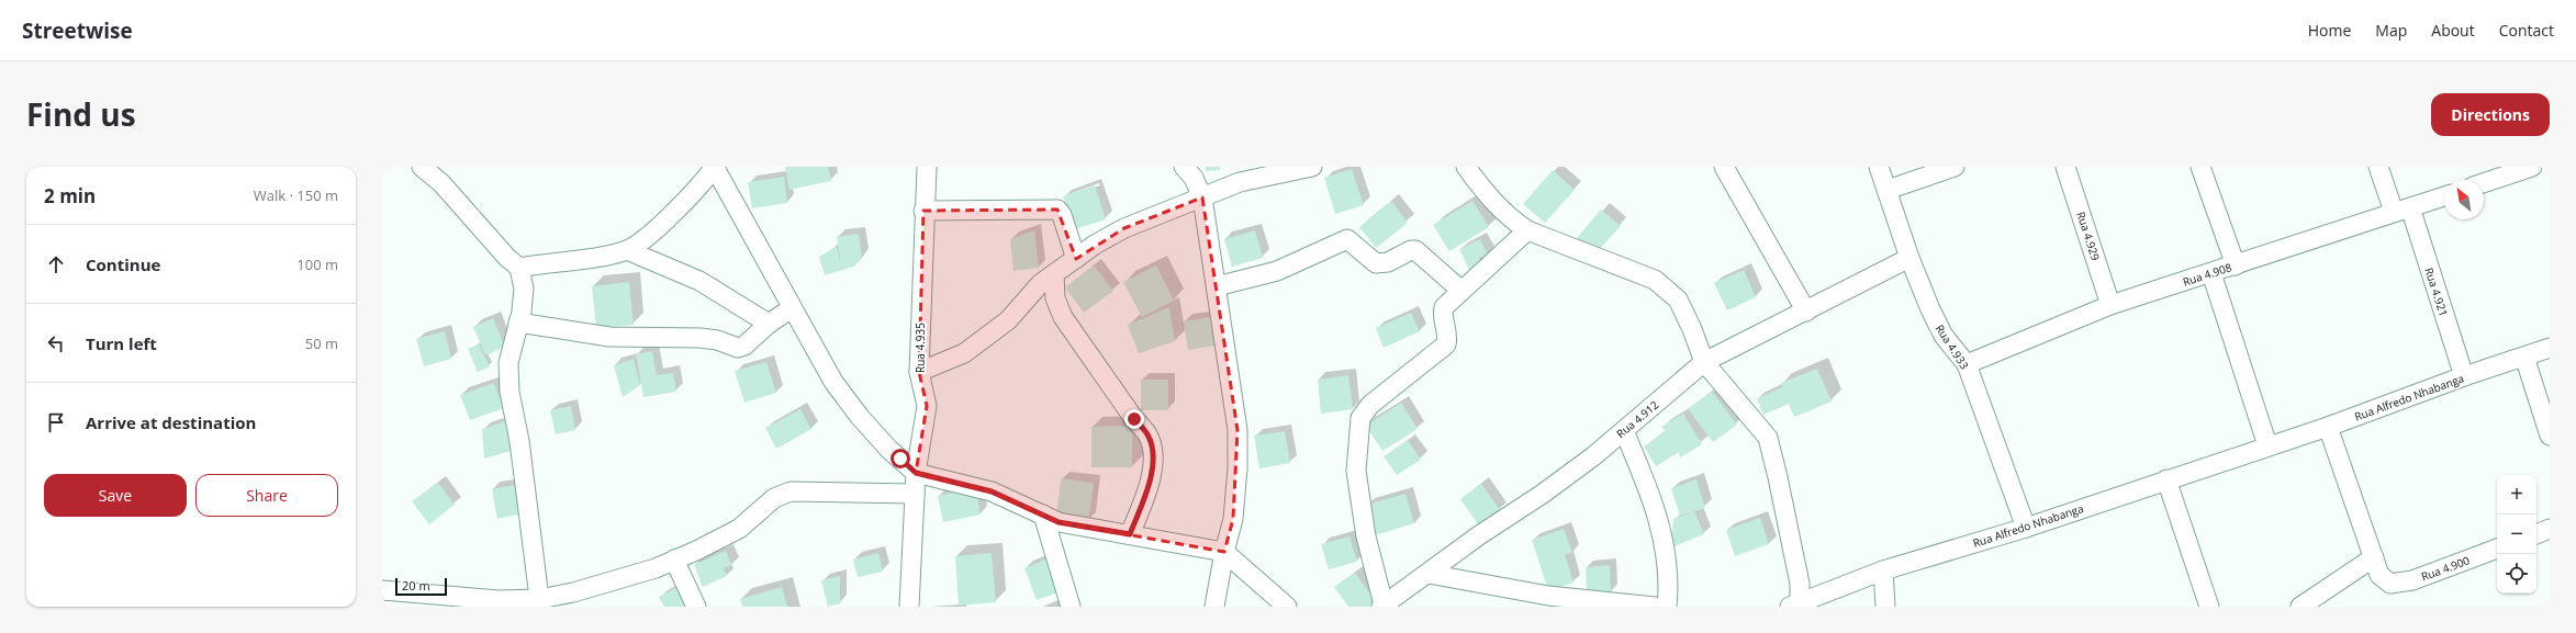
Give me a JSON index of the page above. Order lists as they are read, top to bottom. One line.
{"streets":{"street":["Rua 4.929","Rua 4.908","Rua 4.921","Rua 4.933","Rua 4.935","Rua Alfredo Nhabanga","Rua 4.912","Rua 4.900"]},"crossings":[["Rua 4.929","Rua 4.908"],["Rua 4.908","Rua 4.921"],["Rua 4.908","Rua 4.933"],["Rua 4.921","Rua Alfredo Nhabanga"],["Rua 4.933","Rua Alfredo Nhabanga"],["Rua 4.933","Rua 4.912"]],"scale_bar":"20 m","north":"top left","page":{"header":"Streetwise","nav":["Home","Map","About","Contact"],"title":"Find us","buttons":["Directions",["Save","Share"]],"heading":["2 min","Walk · 150 m"],"list":[["Continue","100 m"],["Turn left","50 m"],"Arrive at destination"],"map_buttons":["+","−"],"scale":"20 m"}}
